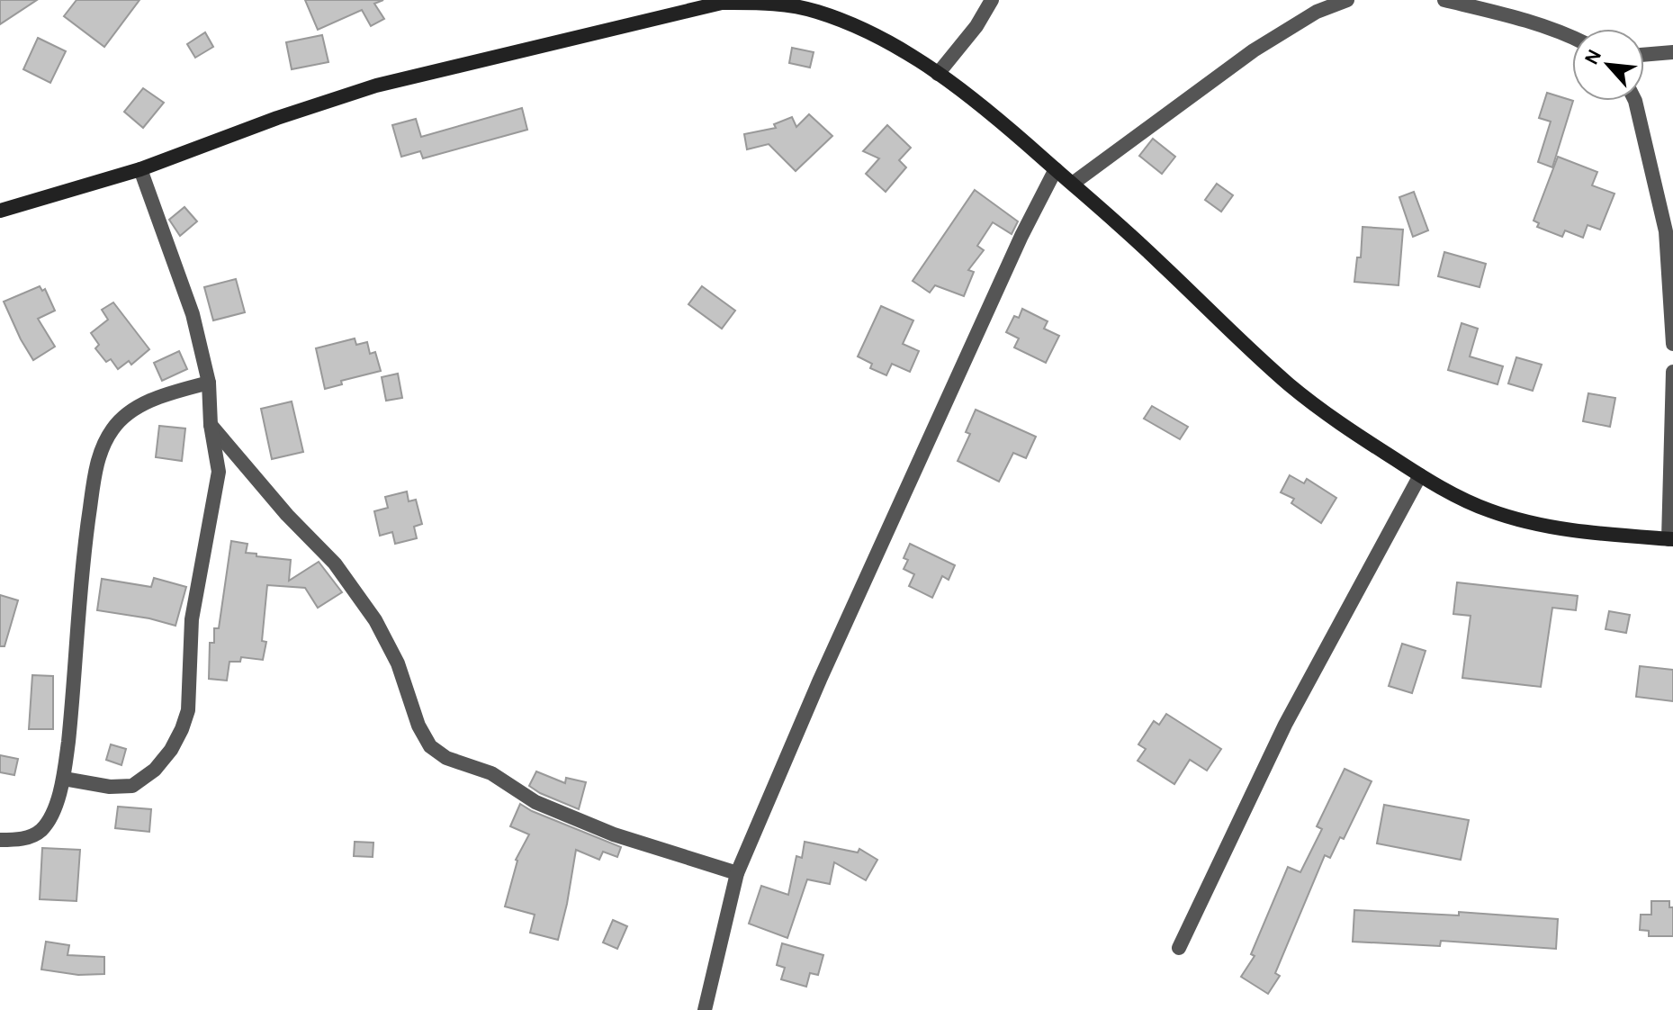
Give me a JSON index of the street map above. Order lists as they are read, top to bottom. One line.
{"north":"top left"}
